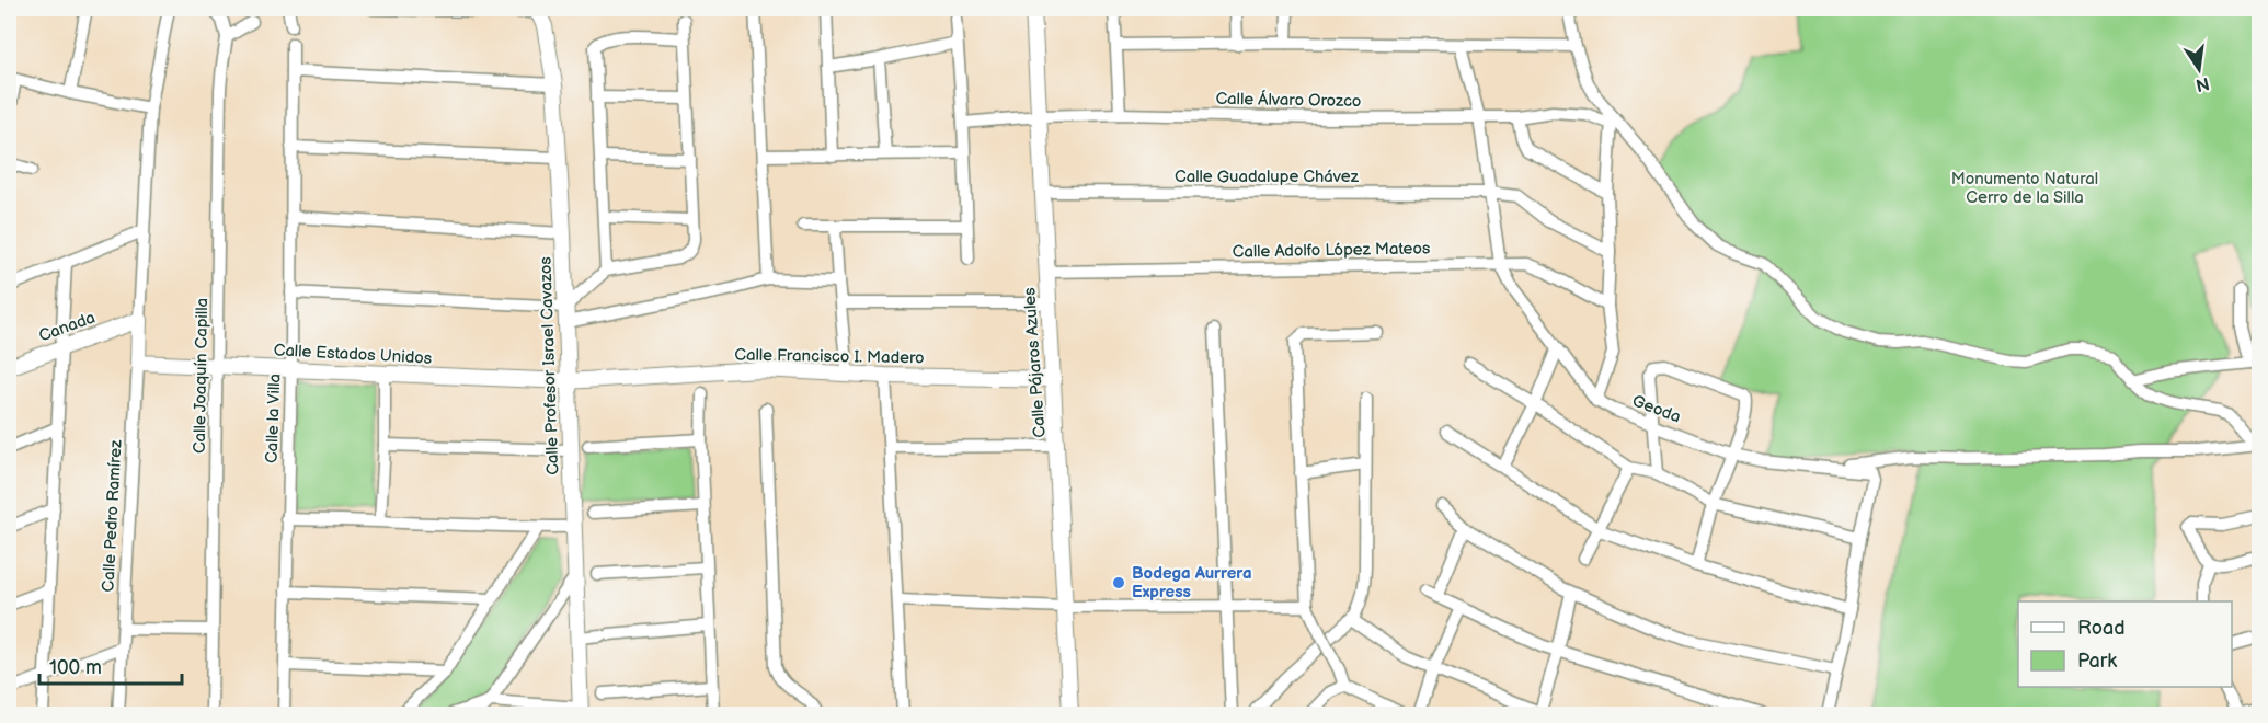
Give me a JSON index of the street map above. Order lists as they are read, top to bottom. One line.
{"streets":{"street":["Calle Álvaro Orozco","Calle Guadalupe Chávez","Calle Adolfo López Mateos","Canada","Calle Estados Unidos","Calle Francisco I. Madero","Calle Pájaros Azules","Calle Profesor Israel Cavazos","Calle Joaquín Capilla","Geoda","Calle la Villa","Calle Pedro Ramírez"]},"crossings":[["Calle Álvaro Orozco","Calle Pájaros Azules"],["Calle Álvaro Orozco","Geoda"],["Calle Guadalupe Chávez","Calle Pájaros Azules"],["Calle Guadalupe Chávez","Geoda"],["Calle Adolfo López Mateos","Calle Pájaros Azules"],["Calle Adolfo López Mateos","Geoda"],["Canada","Calle Pedro Ramírez"],["Calle Estados Unidos","Calle Francisco I. Madero"],["Calle Estados Unidos","Calle Profesor Israel Cavazos"],["Calle Estados Unidos","Calle Joaquín Capilla"],["Calle Estados Unidos","Calle la Villa"],["Calle Estados Unidos","Calle Pedro Ramírez"],["Calle Francisco I. Madero","Calle Pájaros Azules"],["Calle Francisco I. Madero","Calle Profesor Israel Cavazos"]],"parks":["Monumento Natural Cerro de la Silla"],"places":["Bodega Aurrera Express"],"legend":["Road","Park"],"scale_bar":"100 m","north":"bottom"}
